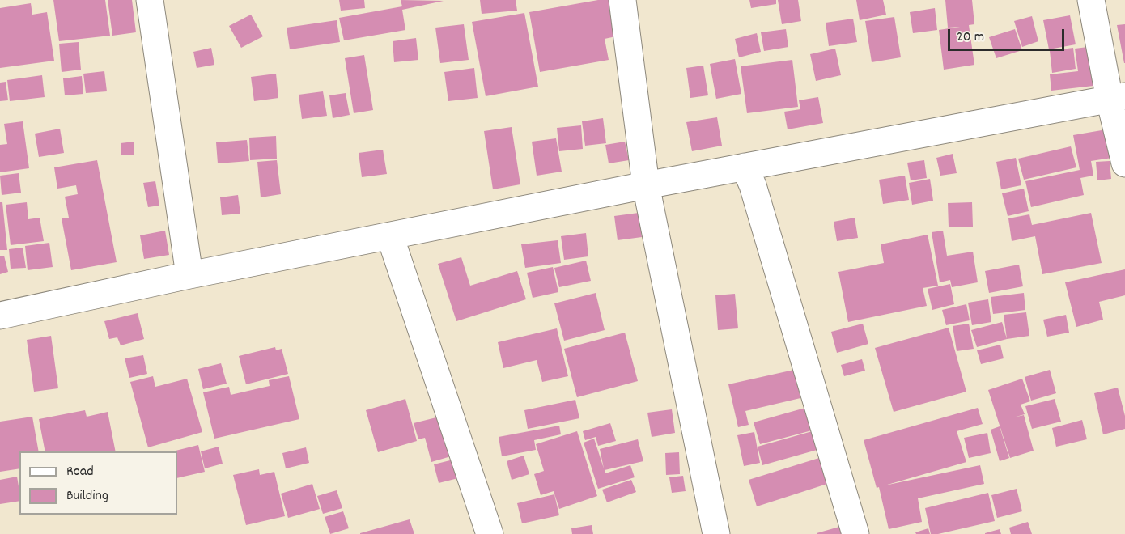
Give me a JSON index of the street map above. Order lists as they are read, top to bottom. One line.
{"legend":["Road","Building"],"scale_bar":"20 m"}
